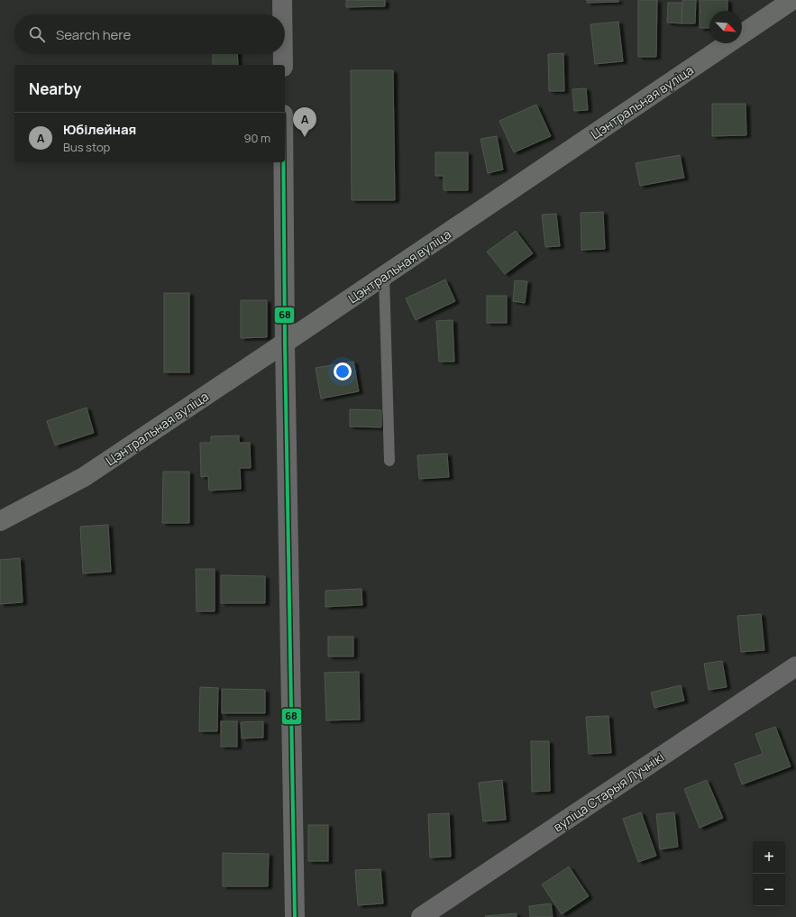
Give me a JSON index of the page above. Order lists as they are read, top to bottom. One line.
{"streets":{"main road":["Цэнтральная вуліца"],"street":["вуліца Старыя Лучнікі"]},"lines":["transit line 68"],"north":"bottom right","page":{"search":"Search here","heading":"Nearby","pins":"A","list":[{"mark":"A","name":"Юбілейная","note":"Bus stop","value":"90 m"}],"map_buttons":["+","−"]}}
